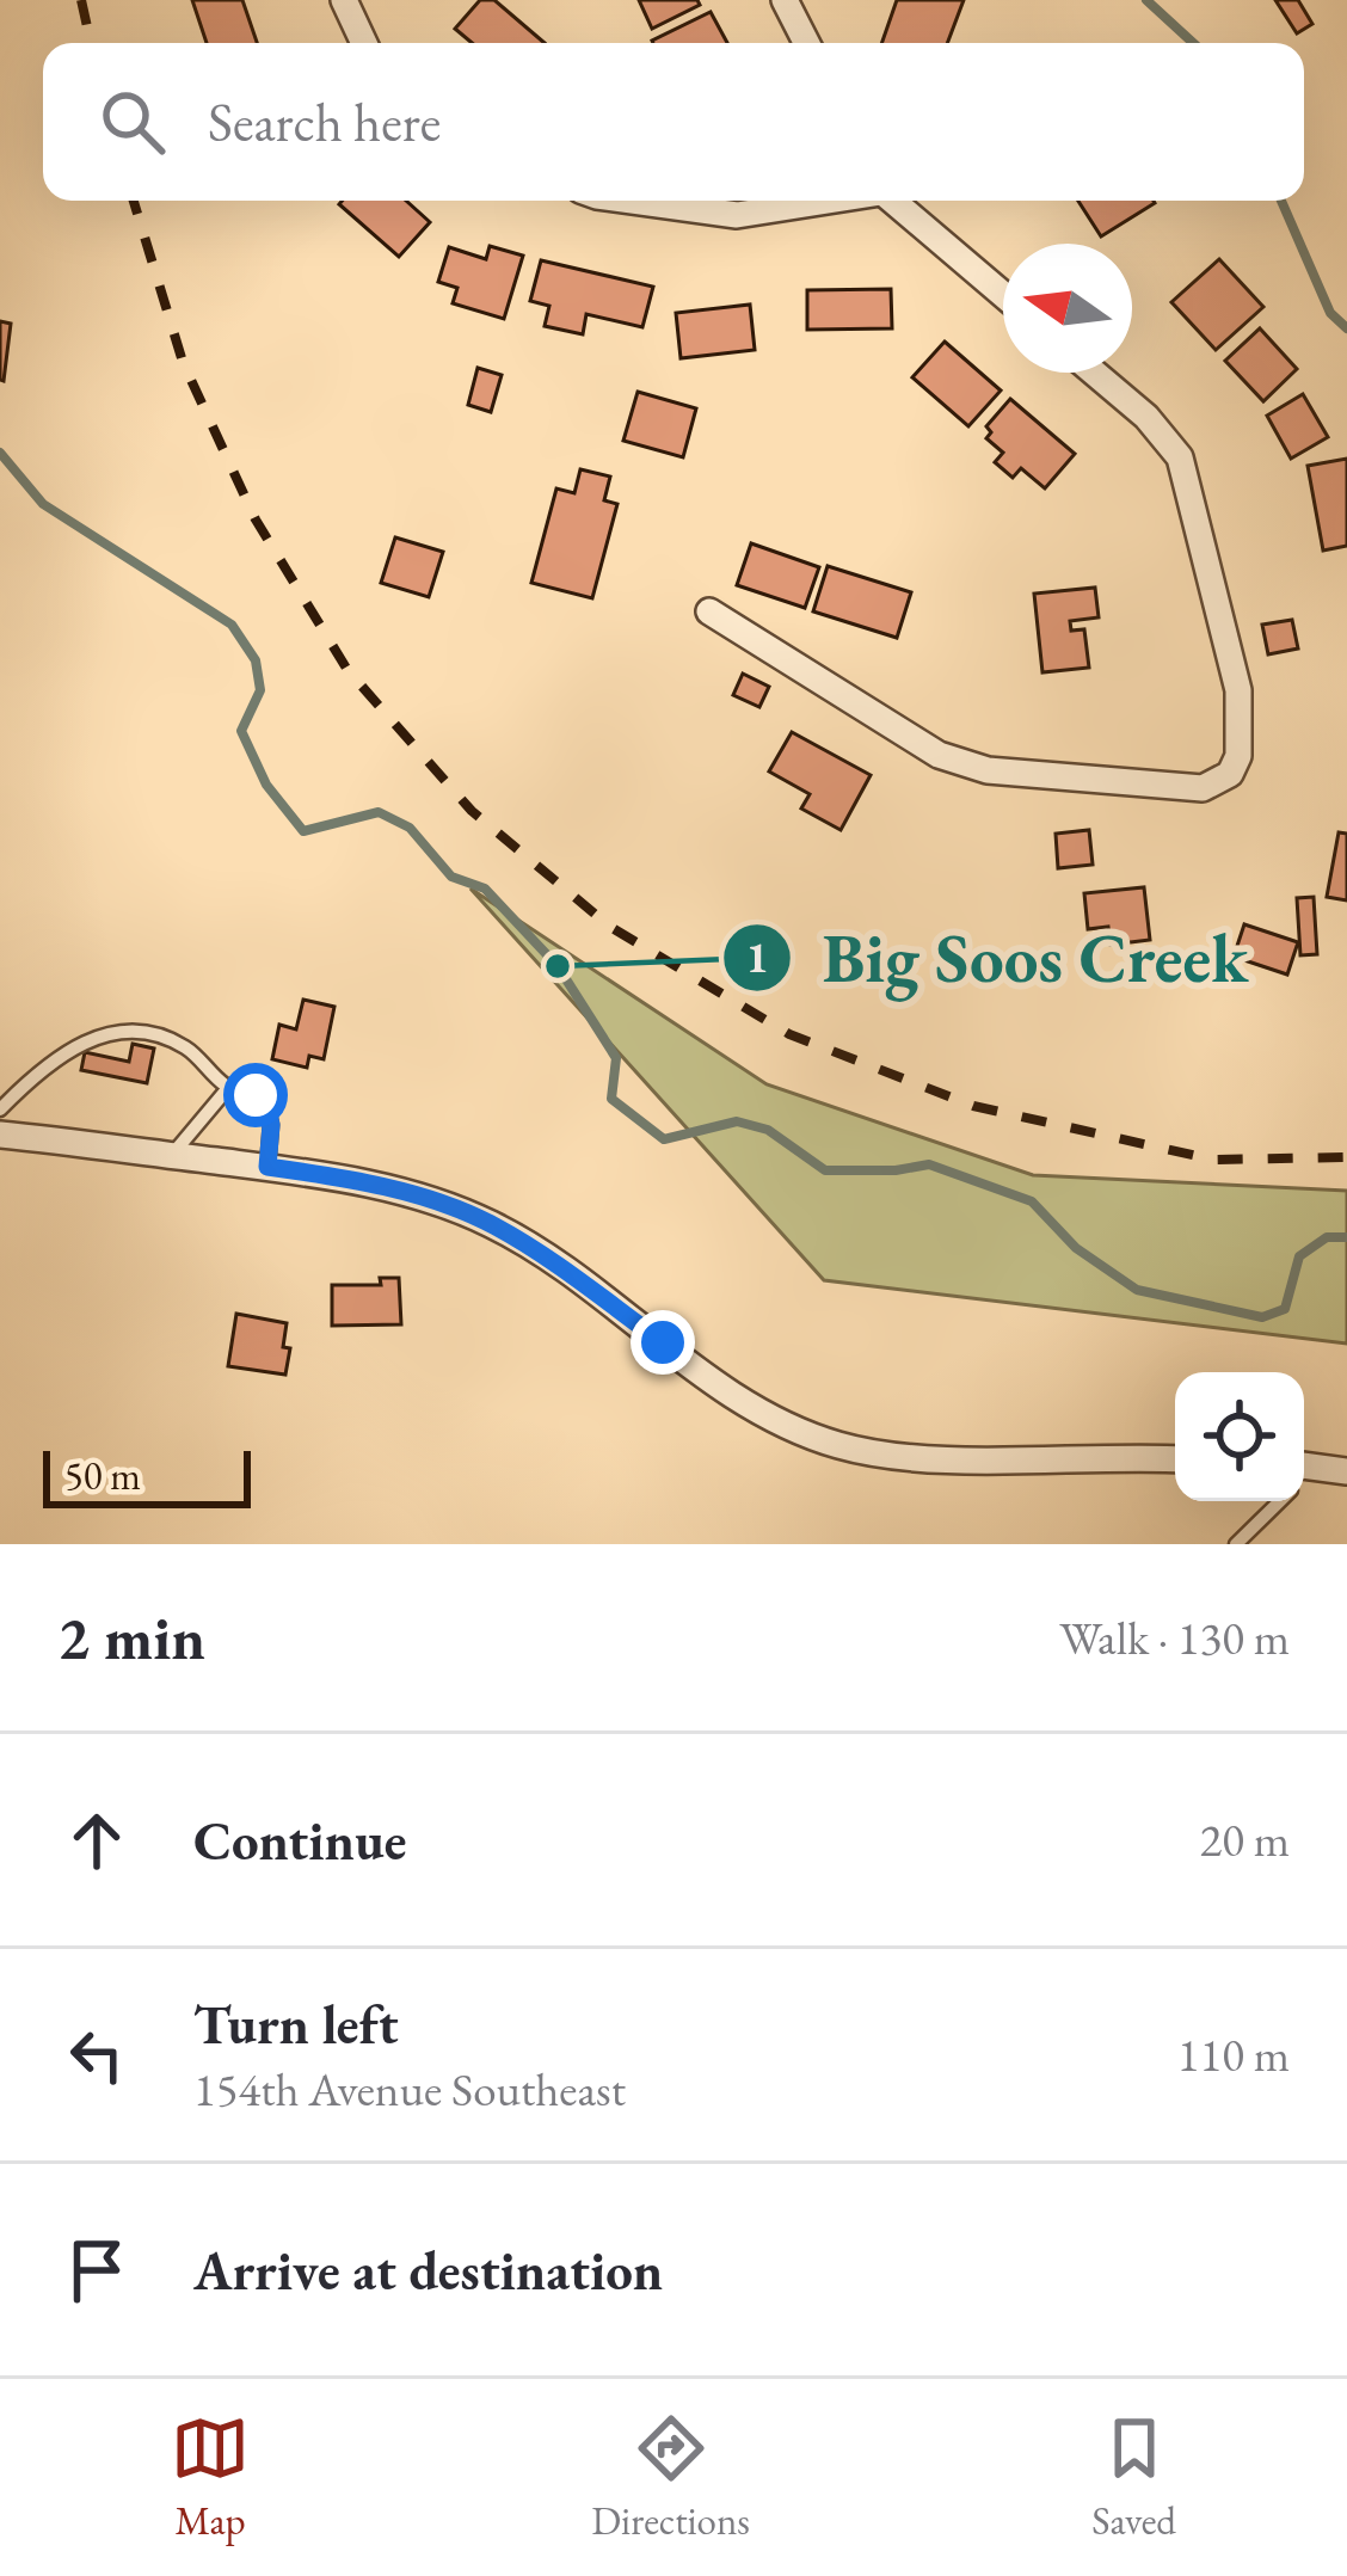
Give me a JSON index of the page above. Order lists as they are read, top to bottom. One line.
{"places":["Big Soos Creek"],"scale_bar":"50 m","north":"left","page":{"search":"Search here","scale":"50 m","heading":["2 min","Walk · 130 m"],"list":[["Continue","20 m"],["Turn left","154th Avenue Southeast","110 m"],"Arrive at destination"],"nav":["Map","Directions","Saved"]}}
